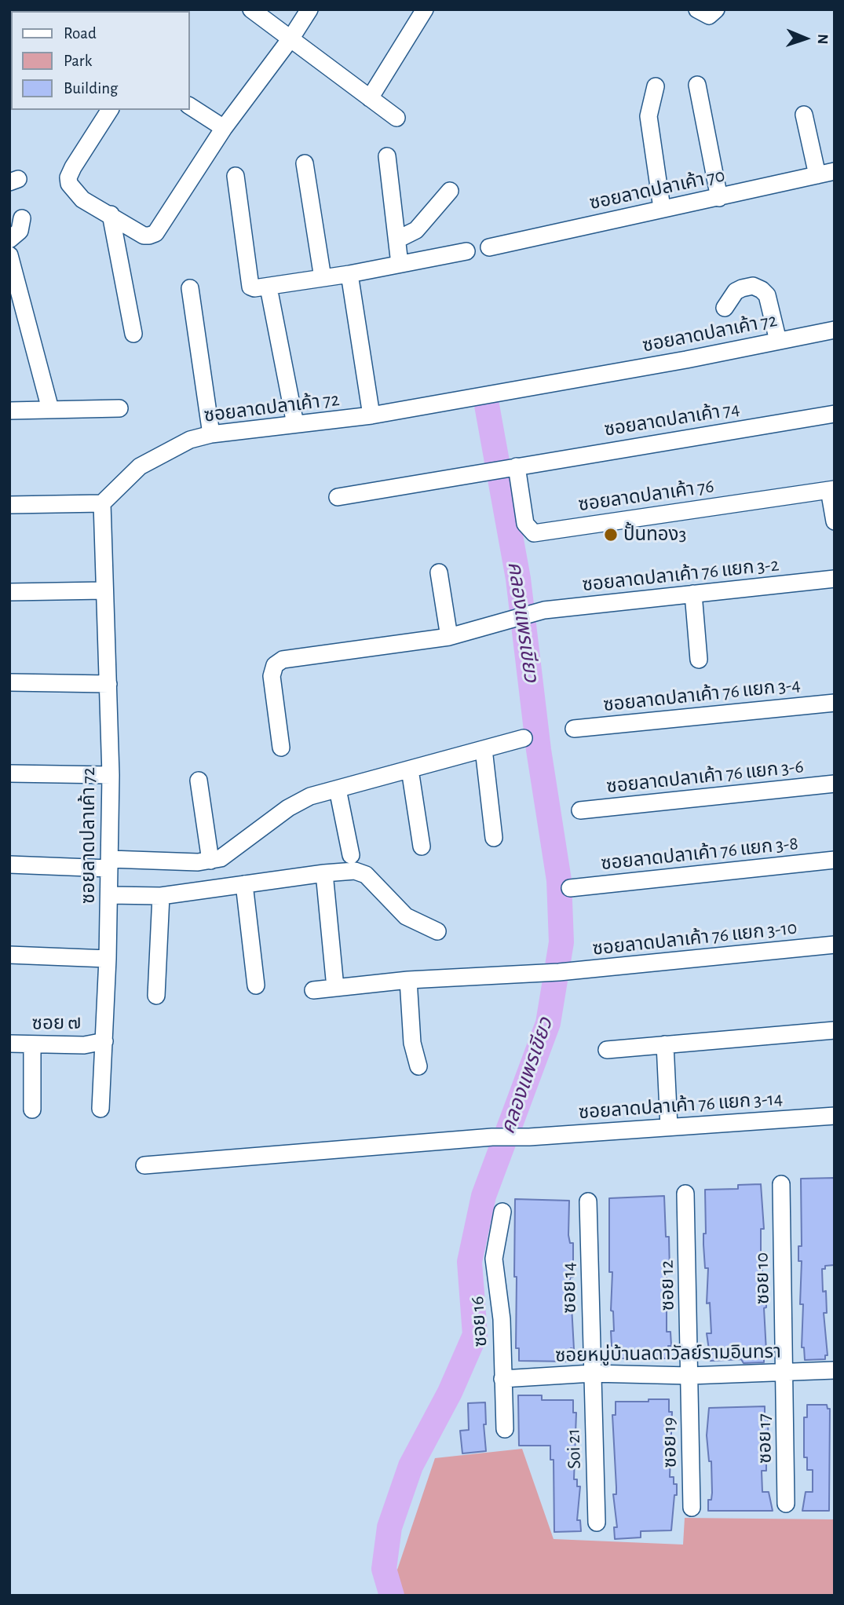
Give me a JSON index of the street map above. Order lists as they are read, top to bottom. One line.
{"streets":{"street":["ซอยลาดปลาเค้า 70","ซอยลาดปลาเค้า 72","ซอยลาดปลาเค้า 74","ซอยลาดปลาเค้า 76","ซอยลาดปลาเค้า 76 แยก 3-2","ซอยลาดปลาเค้า 76 แยก 3-4","ซอยลาดปลาเค้า 76 แยก 3-6","ซอยลาดปลาเค้า 76 แยก 3-8","ซอยลาดปลาเค้า 76 แยก 3-10","ซอย ๗","ซอยลาดปลาเค้า 76 แยก 3-14","ซอย 10","ซอย 12","ซอย 14","ซอย 16","ซอยหมู่บ้านลดาวัลย์รามอินทรา","ซอย 17","ซอย 19","Soi 21"]},"crossings":[["ซอยลาดปลาเค้า 72","ซอย ๗"],["ซอยลาดปลาเค้า 74","ซอยลาดปลาเค้า 76"],["ซอย 10","ซอยหมู่บ้านลดาวัลย์รามอินทรา"],["ซอย 10","ซอย 17"],["ซอย 12","ซอยหมู่บ้านลดาวัลย์รามอินทรา"],["ซอย 12","ซอย 19"],["ซอย 14","ซอยหมู่บ้านลดาวัลย์รามอินทรา"],["ซอย 14","Soi 21"],["ซอย 16","ซอยหมู่บ้านลดาวัลย์รามอินทรา"],["ซอยหมู่บ้านลดาวัลย์รามอินทรา","ซอย 17"],["ซอยหมู่บ้านลดาวัลย์รามอินทรา","ซอย 19"],["ซอยหมู่บ้านลดาวัลย์รามอินทรา","Soi 21"]],"water":["คลองแพรเขียว"],"places":["ปั้นทอง3"],"legend":["Road","Park","Building"],"north":"right"}
